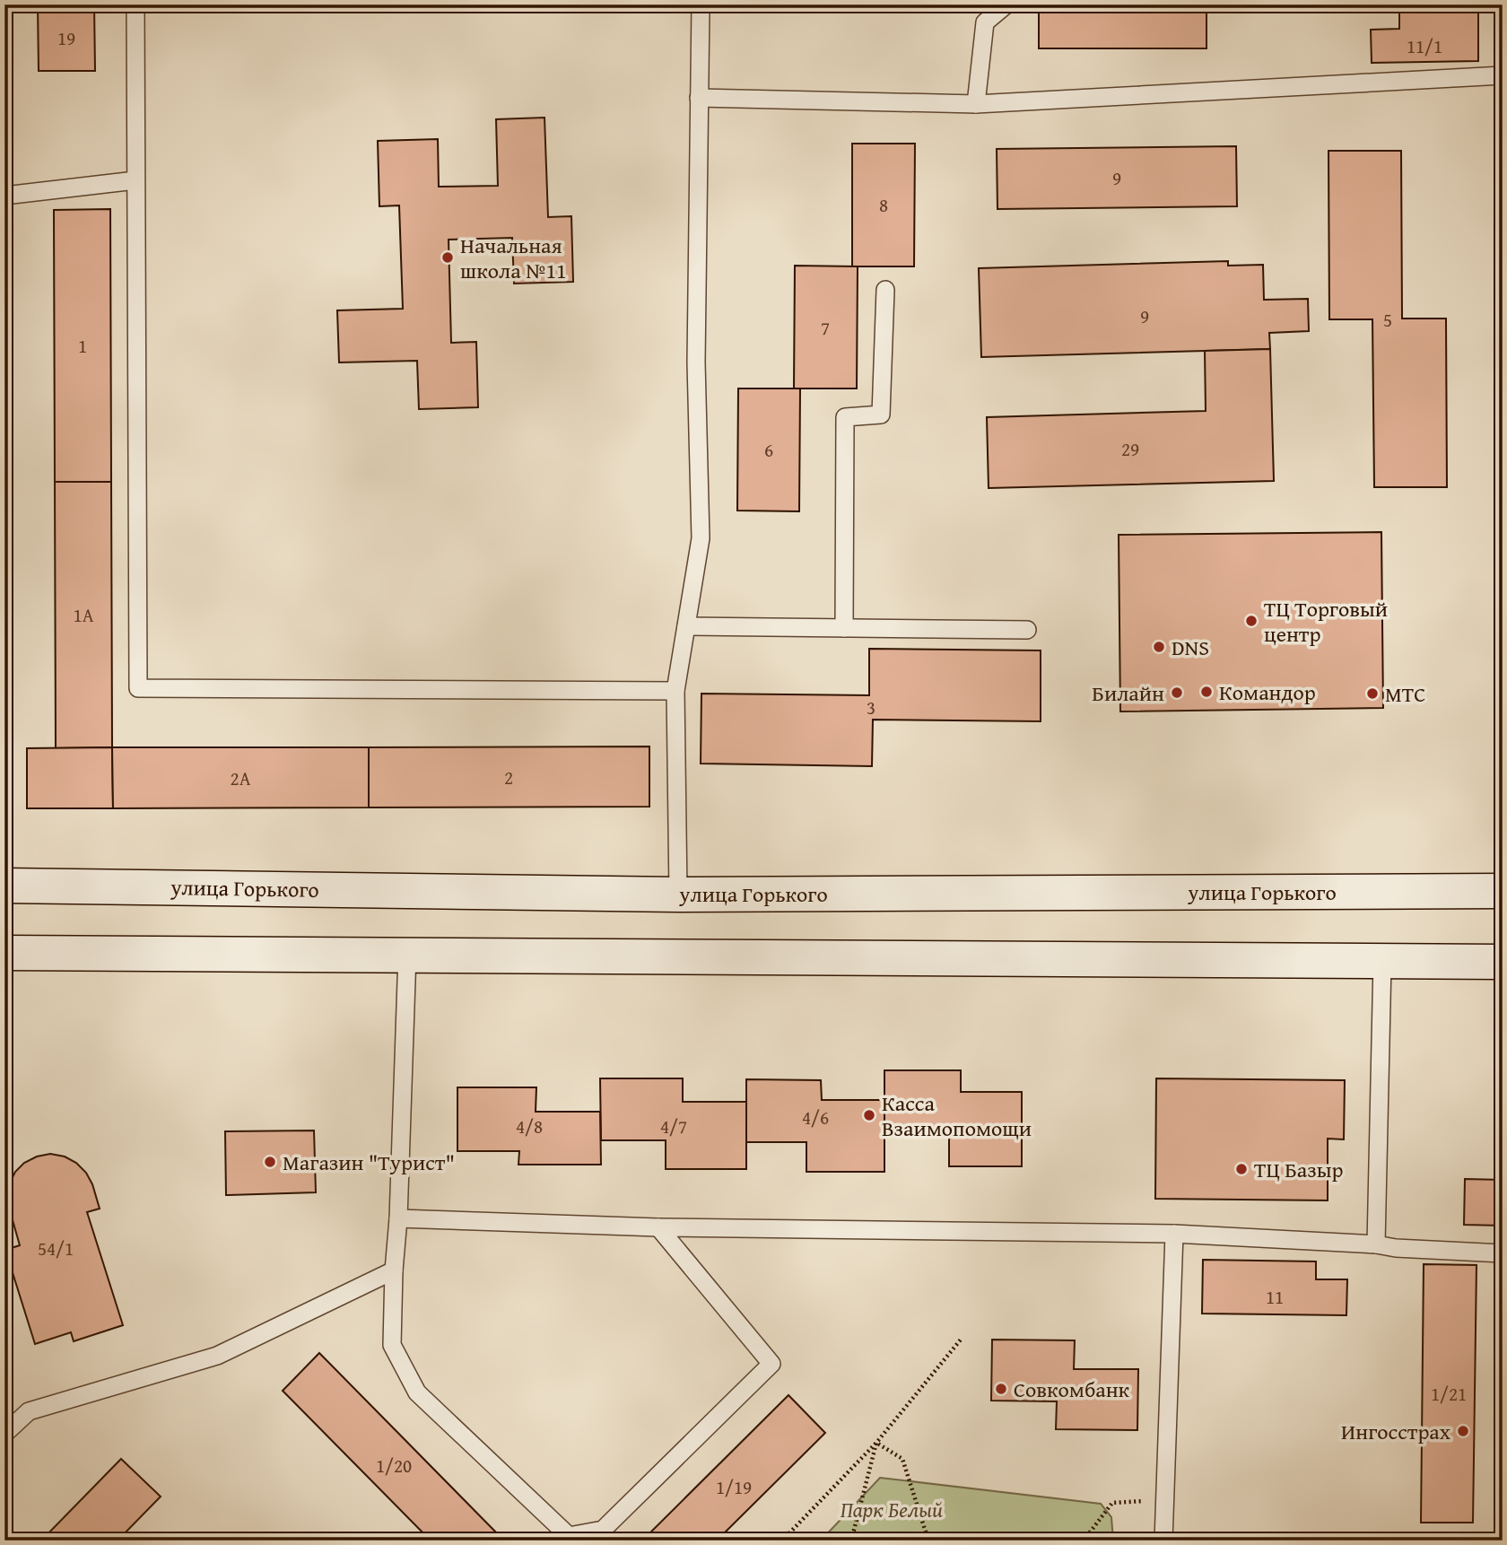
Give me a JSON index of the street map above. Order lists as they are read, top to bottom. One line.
{"streets":{"main road":["улица Горького"]},"parks":["Парк Белый"],"places":["Начальная школа №11","ТЦ Торговый центр","DNS","Командор","Билайн","МТС","Касса Взаимопомощи","Магазин \"Турист\"","ТЦ Базыр","Совкомбанк","Ингосстрах"],"house_numbers":["19","11/1","9","8","9","5","7","1","29","6","1А","3","2","2А","4/6","4/8","4/7","54/1","11","1/21","1/20","1/19"]}
